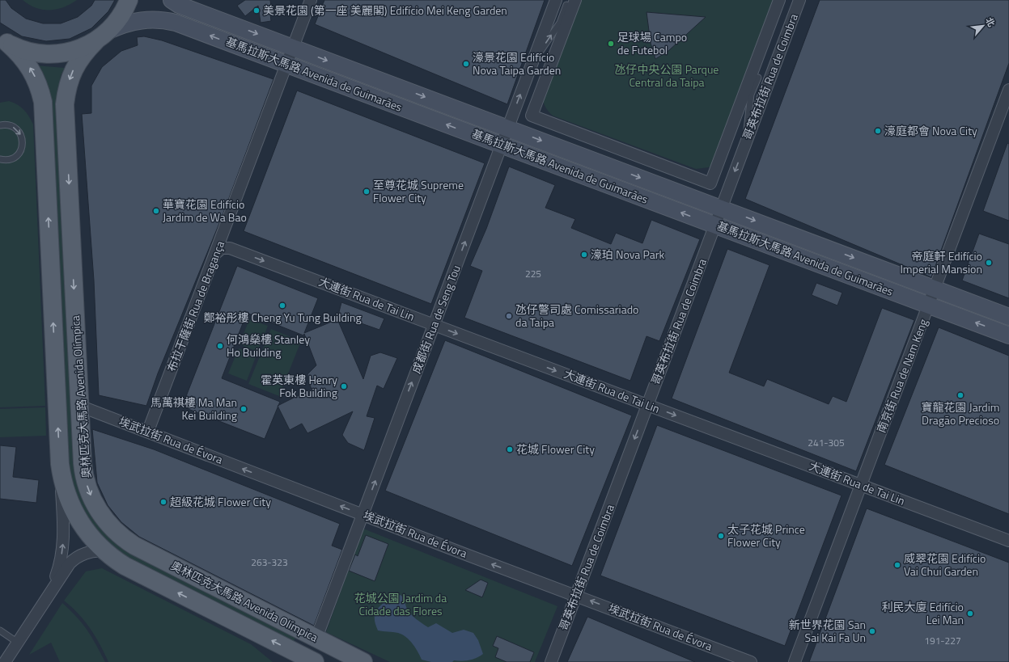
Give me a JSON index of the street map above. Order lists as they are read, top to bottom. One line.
{"streets":{"main road":["基馬拉斯大馬路 Avenida de Guimarães","奧林匹克大馬路 Avenida Olímpica"],"street":["哥英布拉街 Rua de Coimbra","大連街 Rua de Tai Lin","布拉干薩街 Rua de Bragança","成都街 Rua de Seng Tou","南京街 Rua de Nam Keng","埃武拉街 Rua de Évora"]},"crossings":[["基馬拉斯大馬路 Avenida de Guimarães","哥英布拉街 Rua de Coimbra"],["基馬拉斯大馬路 Avenida de Guimarães","布拉干薩街 Rua de Bragança"],["基馬拉斯大馬路 Avenida de Guimarães","成都街 Rua de Seng Tou"],["基馬拉斯大馬路 Avenida de Guimarães","南京街 Rua de Nam Keng"],["基馬拉斯大馬路 Avenida de Guimarães","奧林匹克大馬路 Avenida Olímpica"],["哥英布拉街 Rua de Coimbra","大連街 Rua de Tai Lin"],["哥英布拉街 Rua de Coimbra","埃武拉街 Rua de Évora"],["大連街 Rua de Tai Lin","成都街 Rua de Seng Tou"],["大連街 Rua de Tai Lin","南京街 Rua de Nam Keng"],["布拉干薩街 Rua de Bragança","埃武拉街 Rua de Évora"],["成都街 Rua de Seng Tou","奧林匹克大馬路 Avenida Olímpica"],["成都街 Rua de Seng Tou","埃武拉街 Rua de Évora"],["奧林匹克大馬路 Avenida Olímpica","埃武拉街 Rua de Évora"]],"one_way":["哥英布拉街 Rua de Coimbra","大連街 Rua de Tai Lin","成都街 Rua de Seng Tou","埃武拉街 Rua de Évora"],"parks":["氹仔中央公園 Parque Central da Taipa","花城公園 Jardim da Cidade das Flores"],"places":["美景花園 (第一座 美麗閣) Edifício Mei Keng Garden","足球場 Campo de Futebol","濠景花園 Edifício Nova Taipa Garden","濠庭都會 Nova City","至尊花城 Supreme Flower City","華寶花園 Edifício Jardim de Wa Bao","濠珀 Nova Park","帝庭軒 Edifício Imperial Mansion","鄭裕彤樓 Cheng Yu Tung Building","氹仔警司處 Comissariado da Taipa","何鴻燊樓 Stanley Ho Building","霍英東樓 Henry Fok Building","寶龍花園 Jardim Dragão Precioso","馬萬祺樓 Ma Man Kei Building","花城 Flower City","超級花城 Flower City","太子花城 Prince Flower City","威翠花園 Edifício Vai Chui Garden","利民大廈 Edifício Lei Man","新世界花園 San Sai Kai Fa Un"],"house_numbers":["225","241-305","263-323","191-227"],"north":"top right"}
